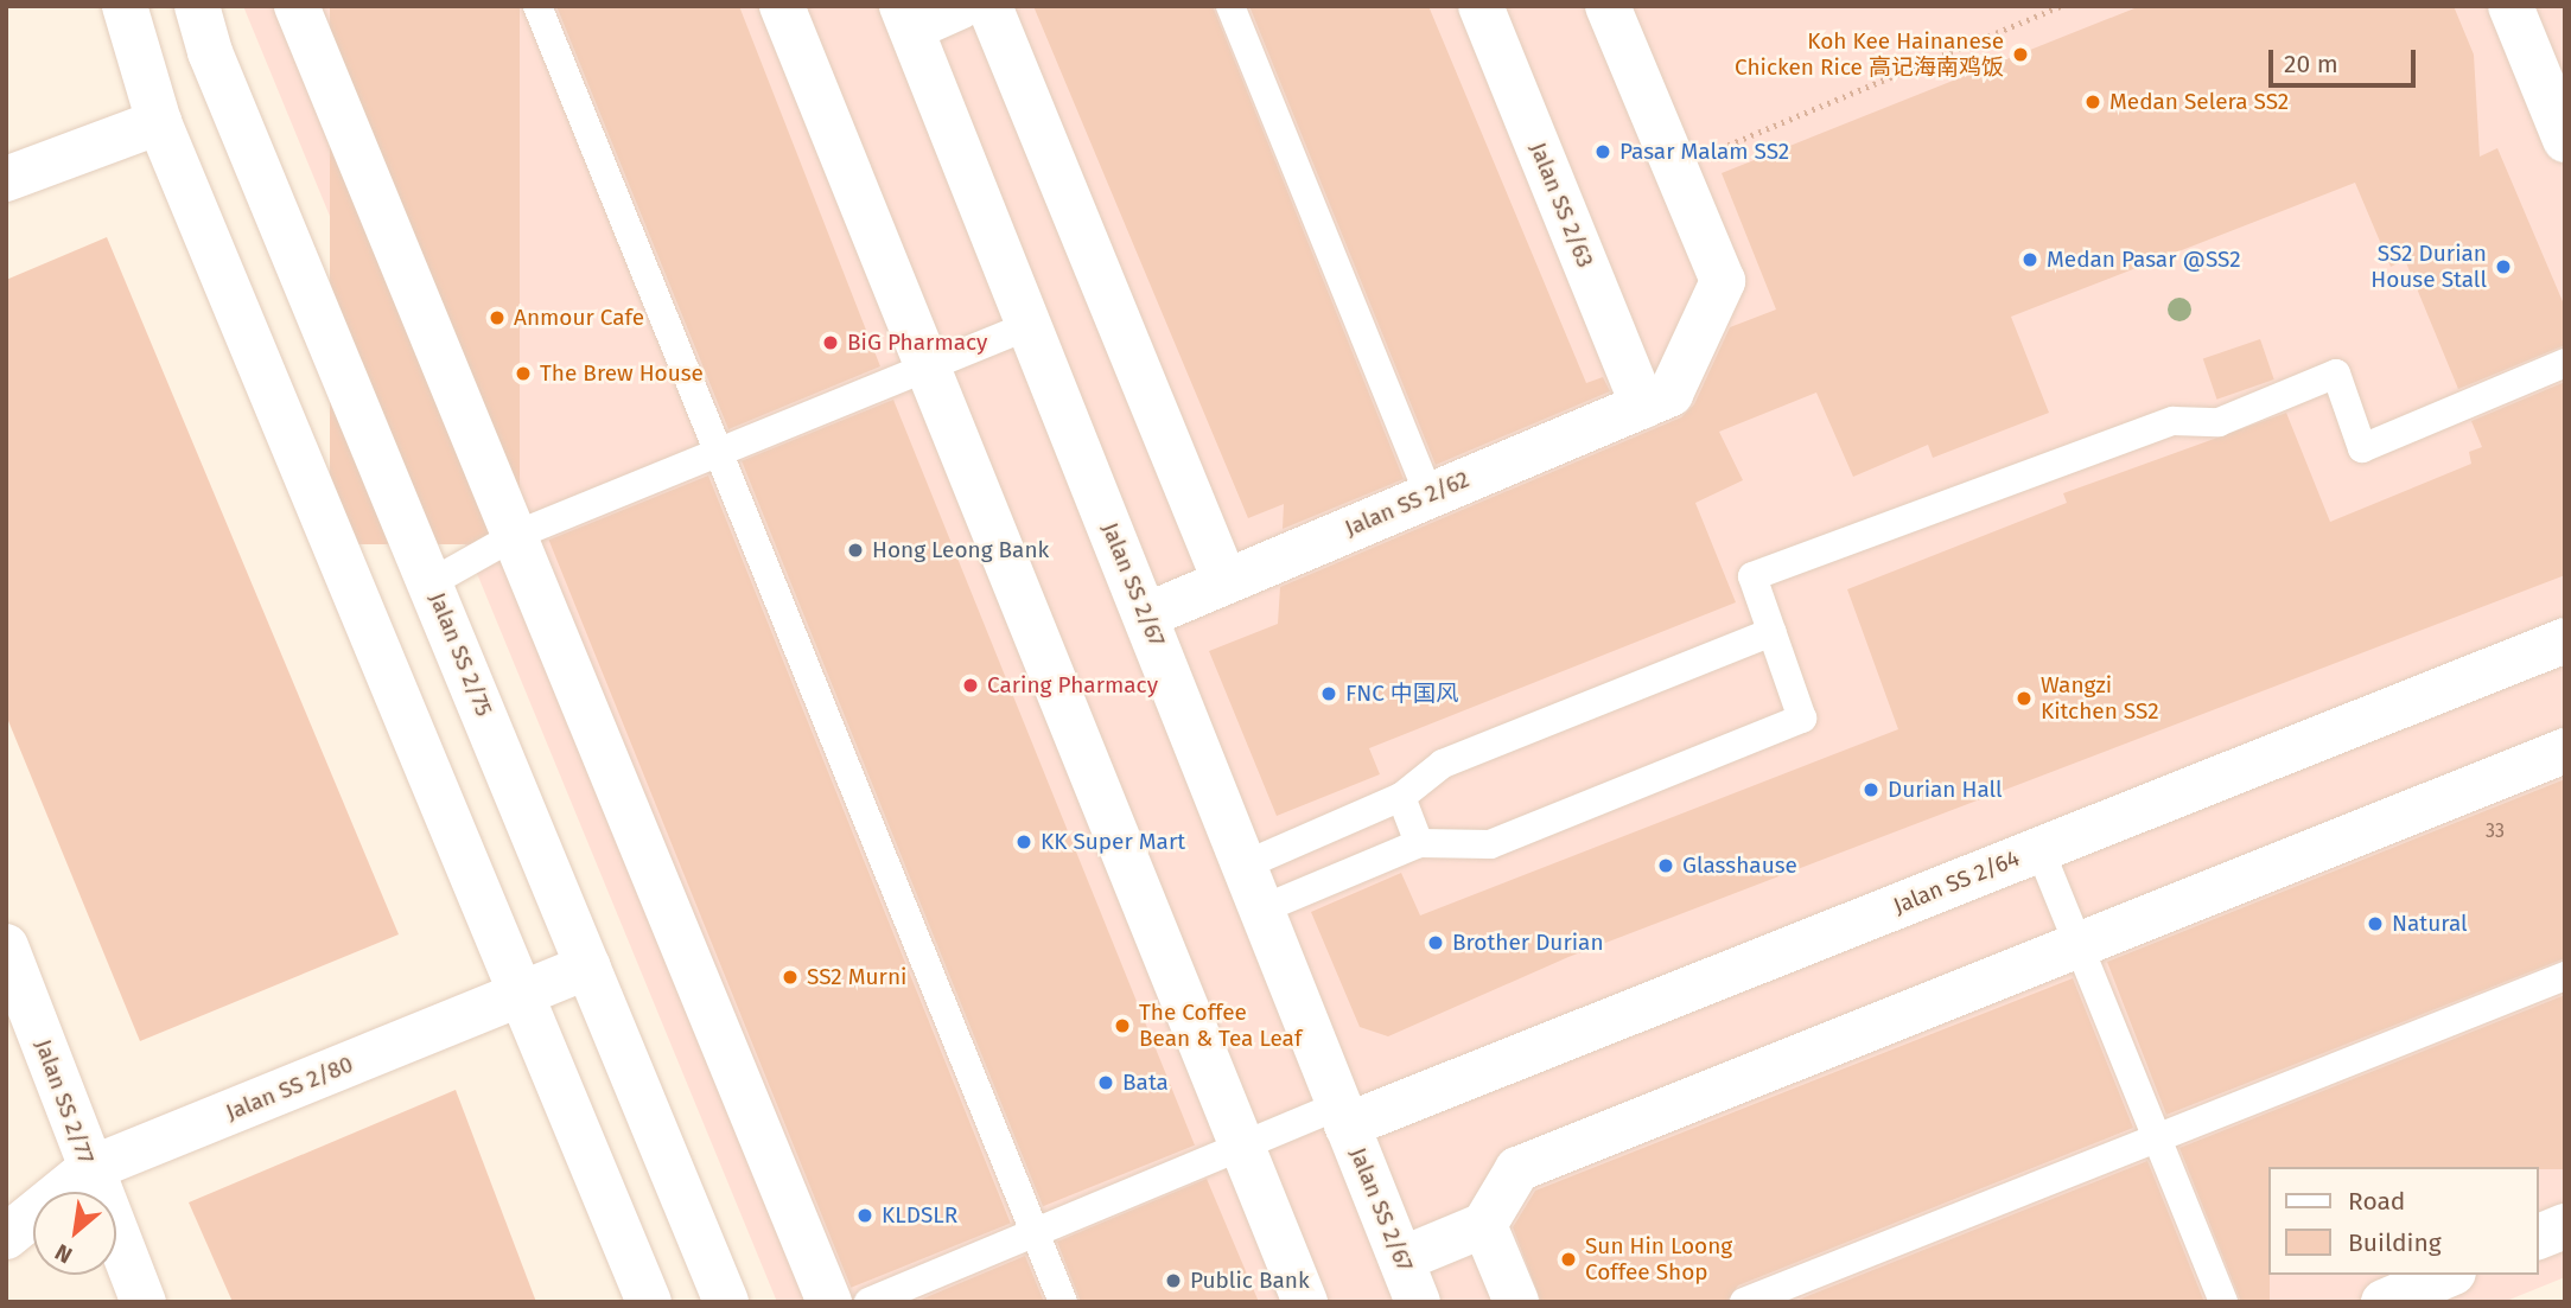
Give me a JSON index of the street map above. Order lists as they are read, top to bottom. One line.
{"streets":{"street":["Jalan SS 2/63","Jalan SS 2/62","Jalan SS 2/67","Jalan SS 2/75","Jalan SS 2/64","Jalan SS 2/80","Jalan SS 2/77"]},"crossings":[["Jalan SS 2/63","Jalan SS 2/62"],["Jalan SS 2/62","Jalan SS 2/67"],["Jalan SS 2/67","Jalan SS 2/64"],["Jalan SS 2/75","Jalan SS 2/80"],["Jalan SS 2/80","Jalan SS 2/77"]],"places":["Koh Kee Hainanese Chicken Rice 高记海南鸡饭","Medan Selera SS2","Pasar Malam SS2","Medan Pasar @SS2","SS2 Durian House Stall","Anmour Cafe","BiG Pharmacy","The Brew House","Hong Leong Bank","Caring Pharmacy","FNC 中国风","Wangzi Kitchen SS2","Durian Hall","KK Super Mart","Glasshause","Natural","Brother Durian","SS2 Murni","The Coffee Bean & Tea Leaf","Bata","KLDSLR","Sun Hin Loong Coffee Shop","Public Bank"],"house_numbers":["33"],"legend":["Road","Building"],"scale_bar":"20 m","north":"bottom left"}
